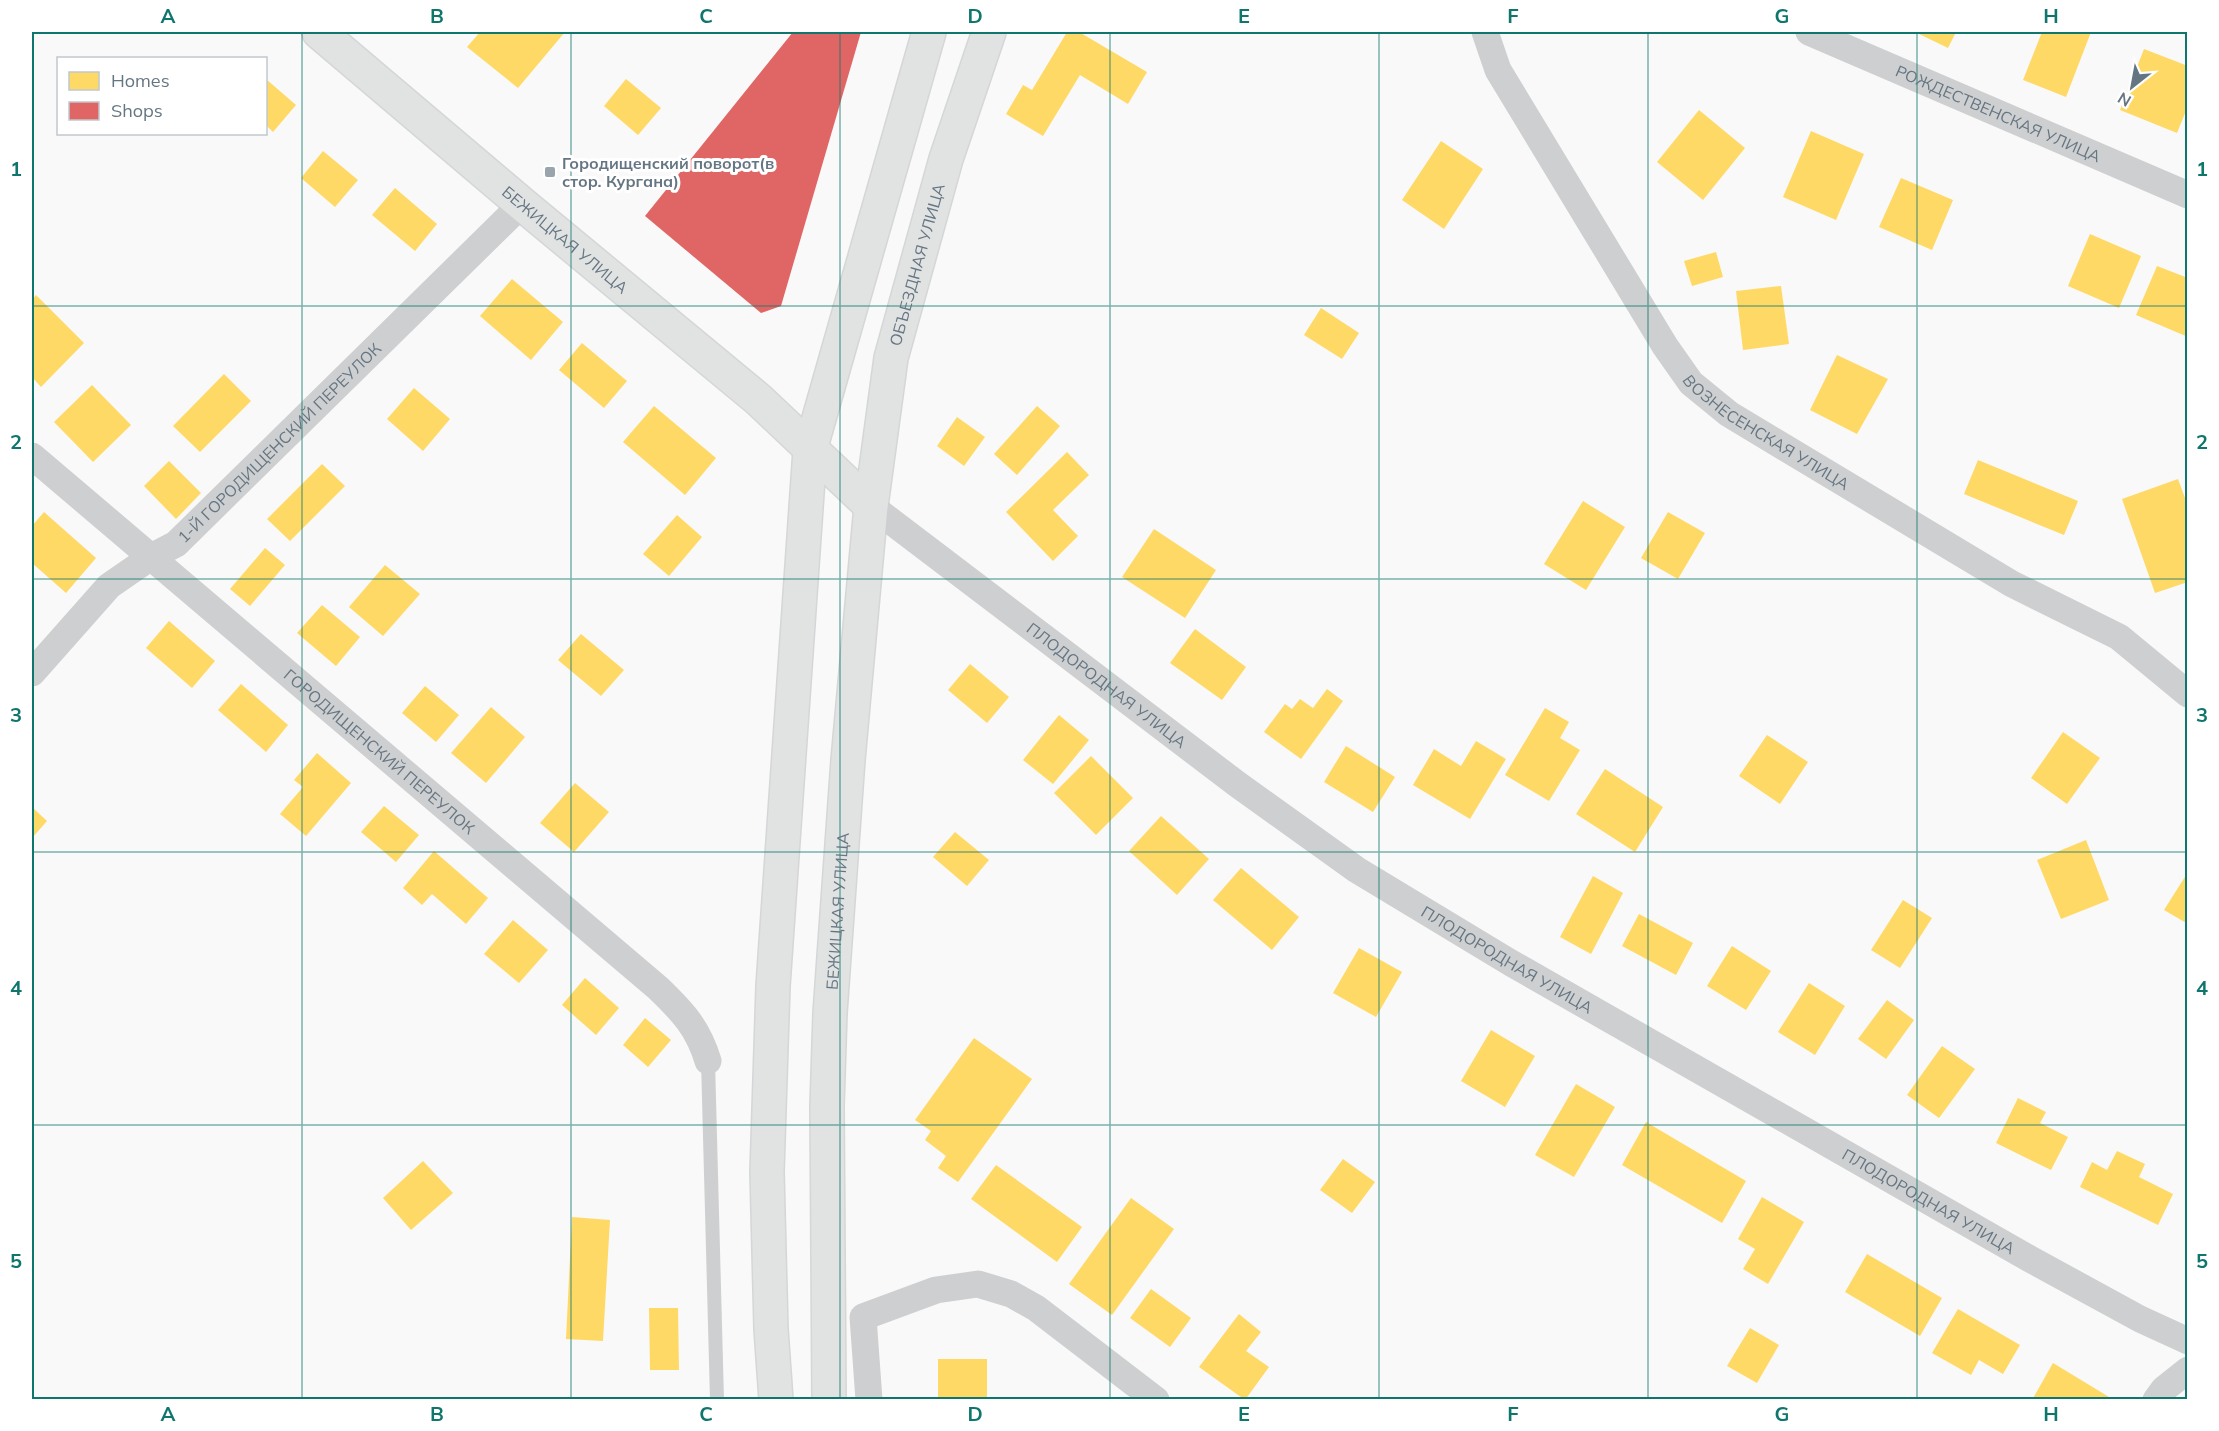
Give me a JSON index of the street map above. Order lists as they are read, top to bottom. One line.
{"streets":{"main road":["БЕЖИЦКАЯ УЛИЦА","ОБЪЕЗДНАЯ УЛИЦА"],"street":["РОЖДЕСТВЕНСКАЯ УЛИЦА","ВОЗНЕСЕНСКАЯ УЛИЦА","1-Й ГОРОДИЩЕНСКИЙ ПЕРЕУЛОК","ПЛОДОРОДНАЯ УЛИЦА","ГОРОДИЩЕНСКИЙ ПЕРЕУЛОК"]},"crossings":[["БЕЖИЦКАЯ УЛИЦА","ОБЪЕЗДНАЯ УЛИЦА"],["БЕЖИЦКАЯ УЛИЦА","1-Й ГОРОДИЩЕНСКИЙ ПЕРЕУЛОК"],["БЕЖИЦКАЯ УЛИЦА","ПЛОДОРОДНАЯ УЛИЦА"],["ОБЪЕЗДНАЯ УЛИЦА","ПЛОДОРОДНАЯ УЛИЦА"],["1-Й ГОРОДИЩЕНСКИЙ ПЕРЕУЛОК","ГОРОДИЩЕНСКИЙ ПЕРЕУЛОК"]],"places":{"transit":["Городищенский поворот(в стор. Кургана)"]},"legend":["Homes","Shops"],"north":"bottom left","grid":{"columns":["A","B","C","D","E","F","G","H"],"rows":["1","2","3","4","5"]}}
